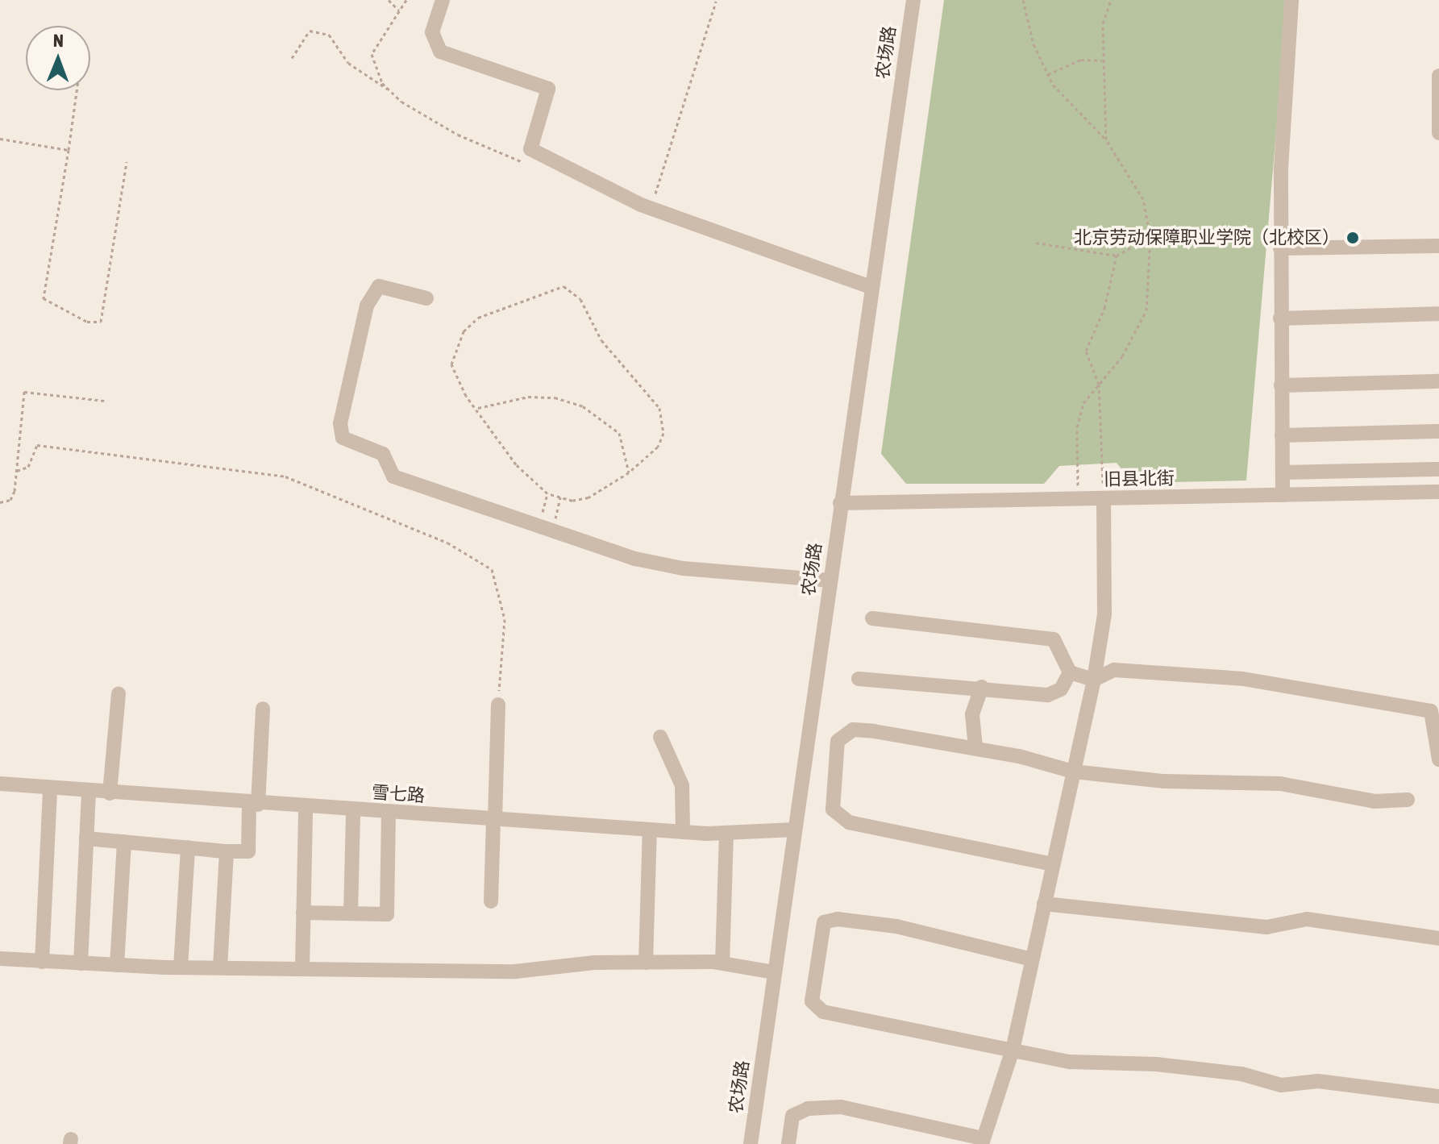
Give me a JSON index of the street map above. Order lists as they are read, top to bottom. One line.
{"streets":{"street":["农场路","旧县北街","雪七路"]},"crossings":[["农场路","旧县北街"],["农场路","雪七路"]],"places":["北京劳动保障职业学院（北校区）"],"north":"top"}
